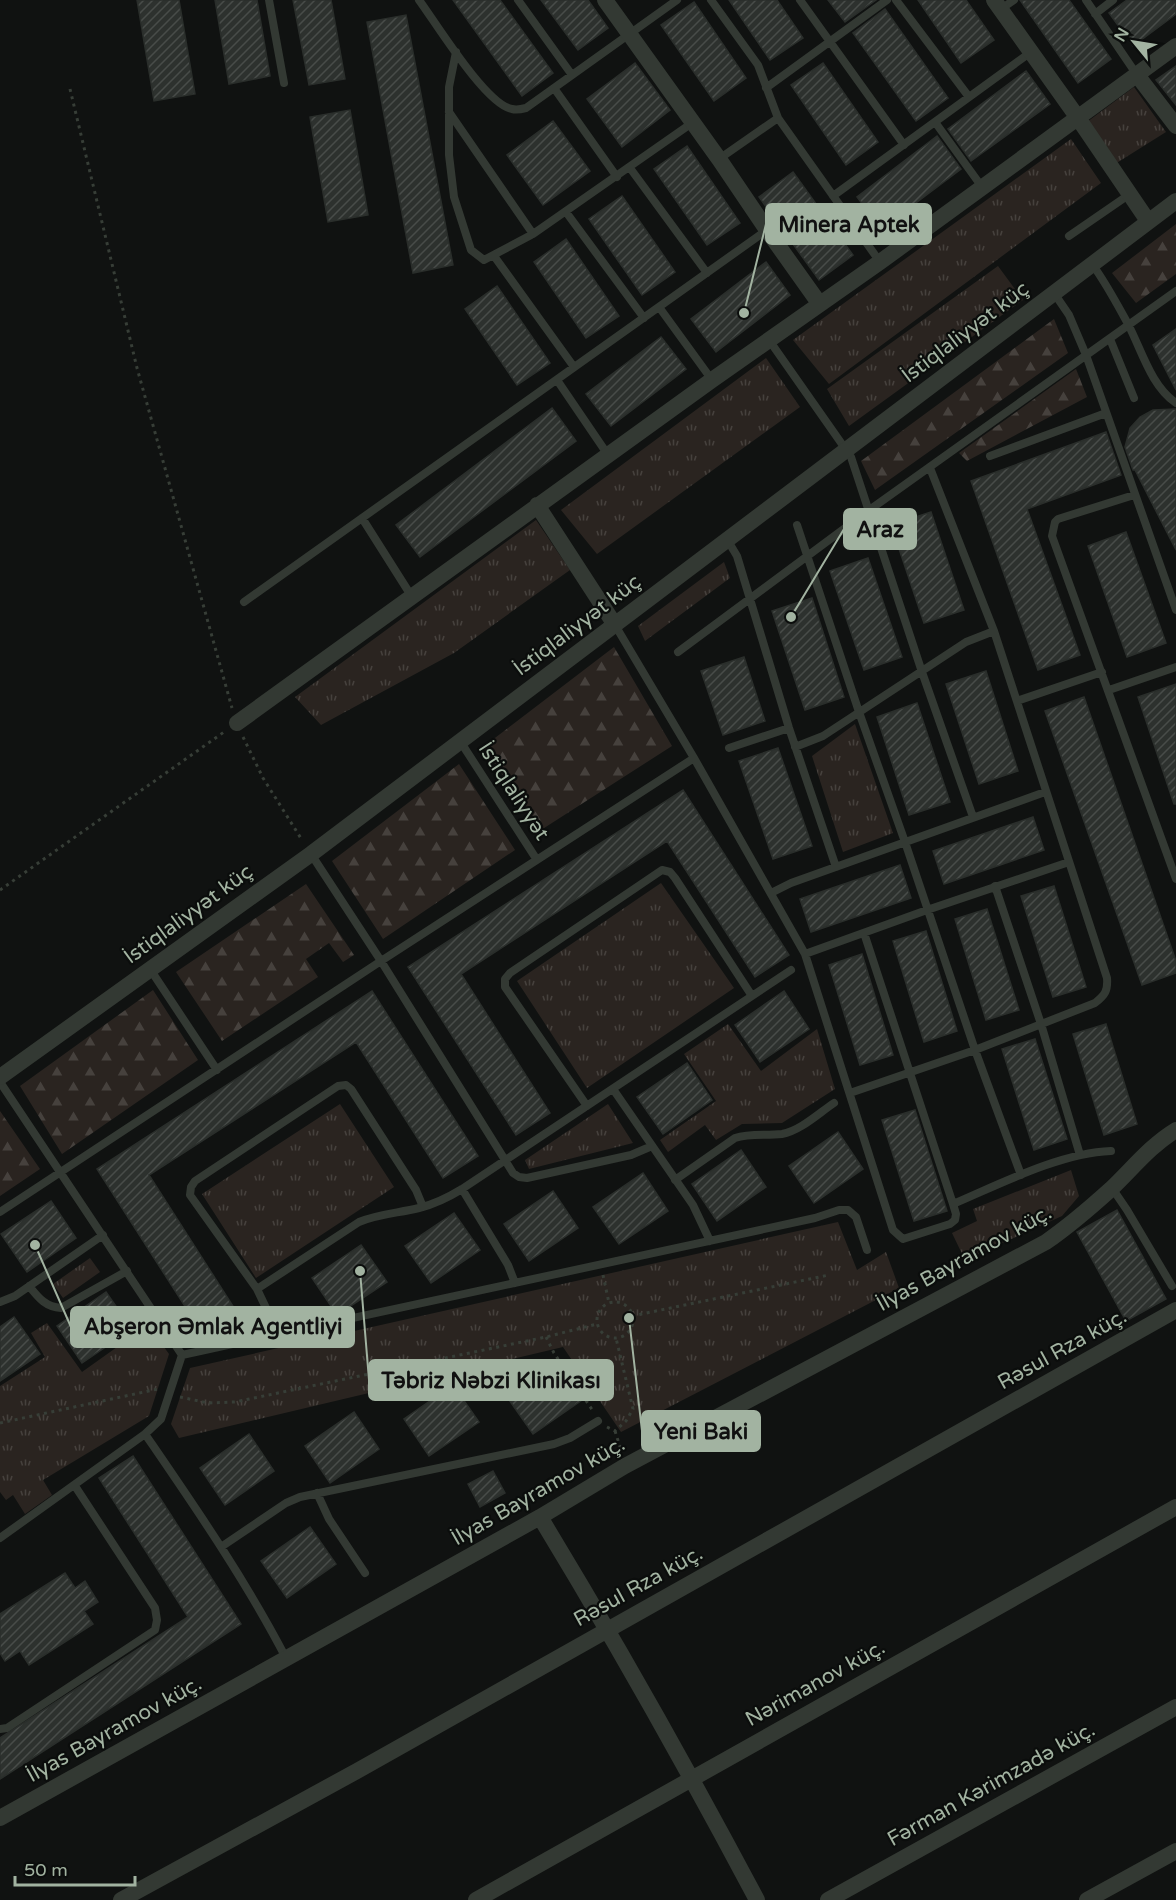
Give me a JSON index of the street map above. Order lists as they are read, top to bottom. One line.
{"streets":{"street":["İstiqlaliyyət küç","İlyas Bayramov küç.","Rəsul Rza küç.","Nərimanov küç.","Fərman Kərimzadə küç."],"lane":["İstiqlaliyyət"]},"crossings":[["İstiqlaliyyət küç","İstiqlaliyyət"]],"places":["Minera Aptek","Araz","Abşeron Əmlak Agentliyi","Təbriz Nəbzi Klinikası","Yeni Baki"],"scale_bar":"50 m","north":"top left"}
